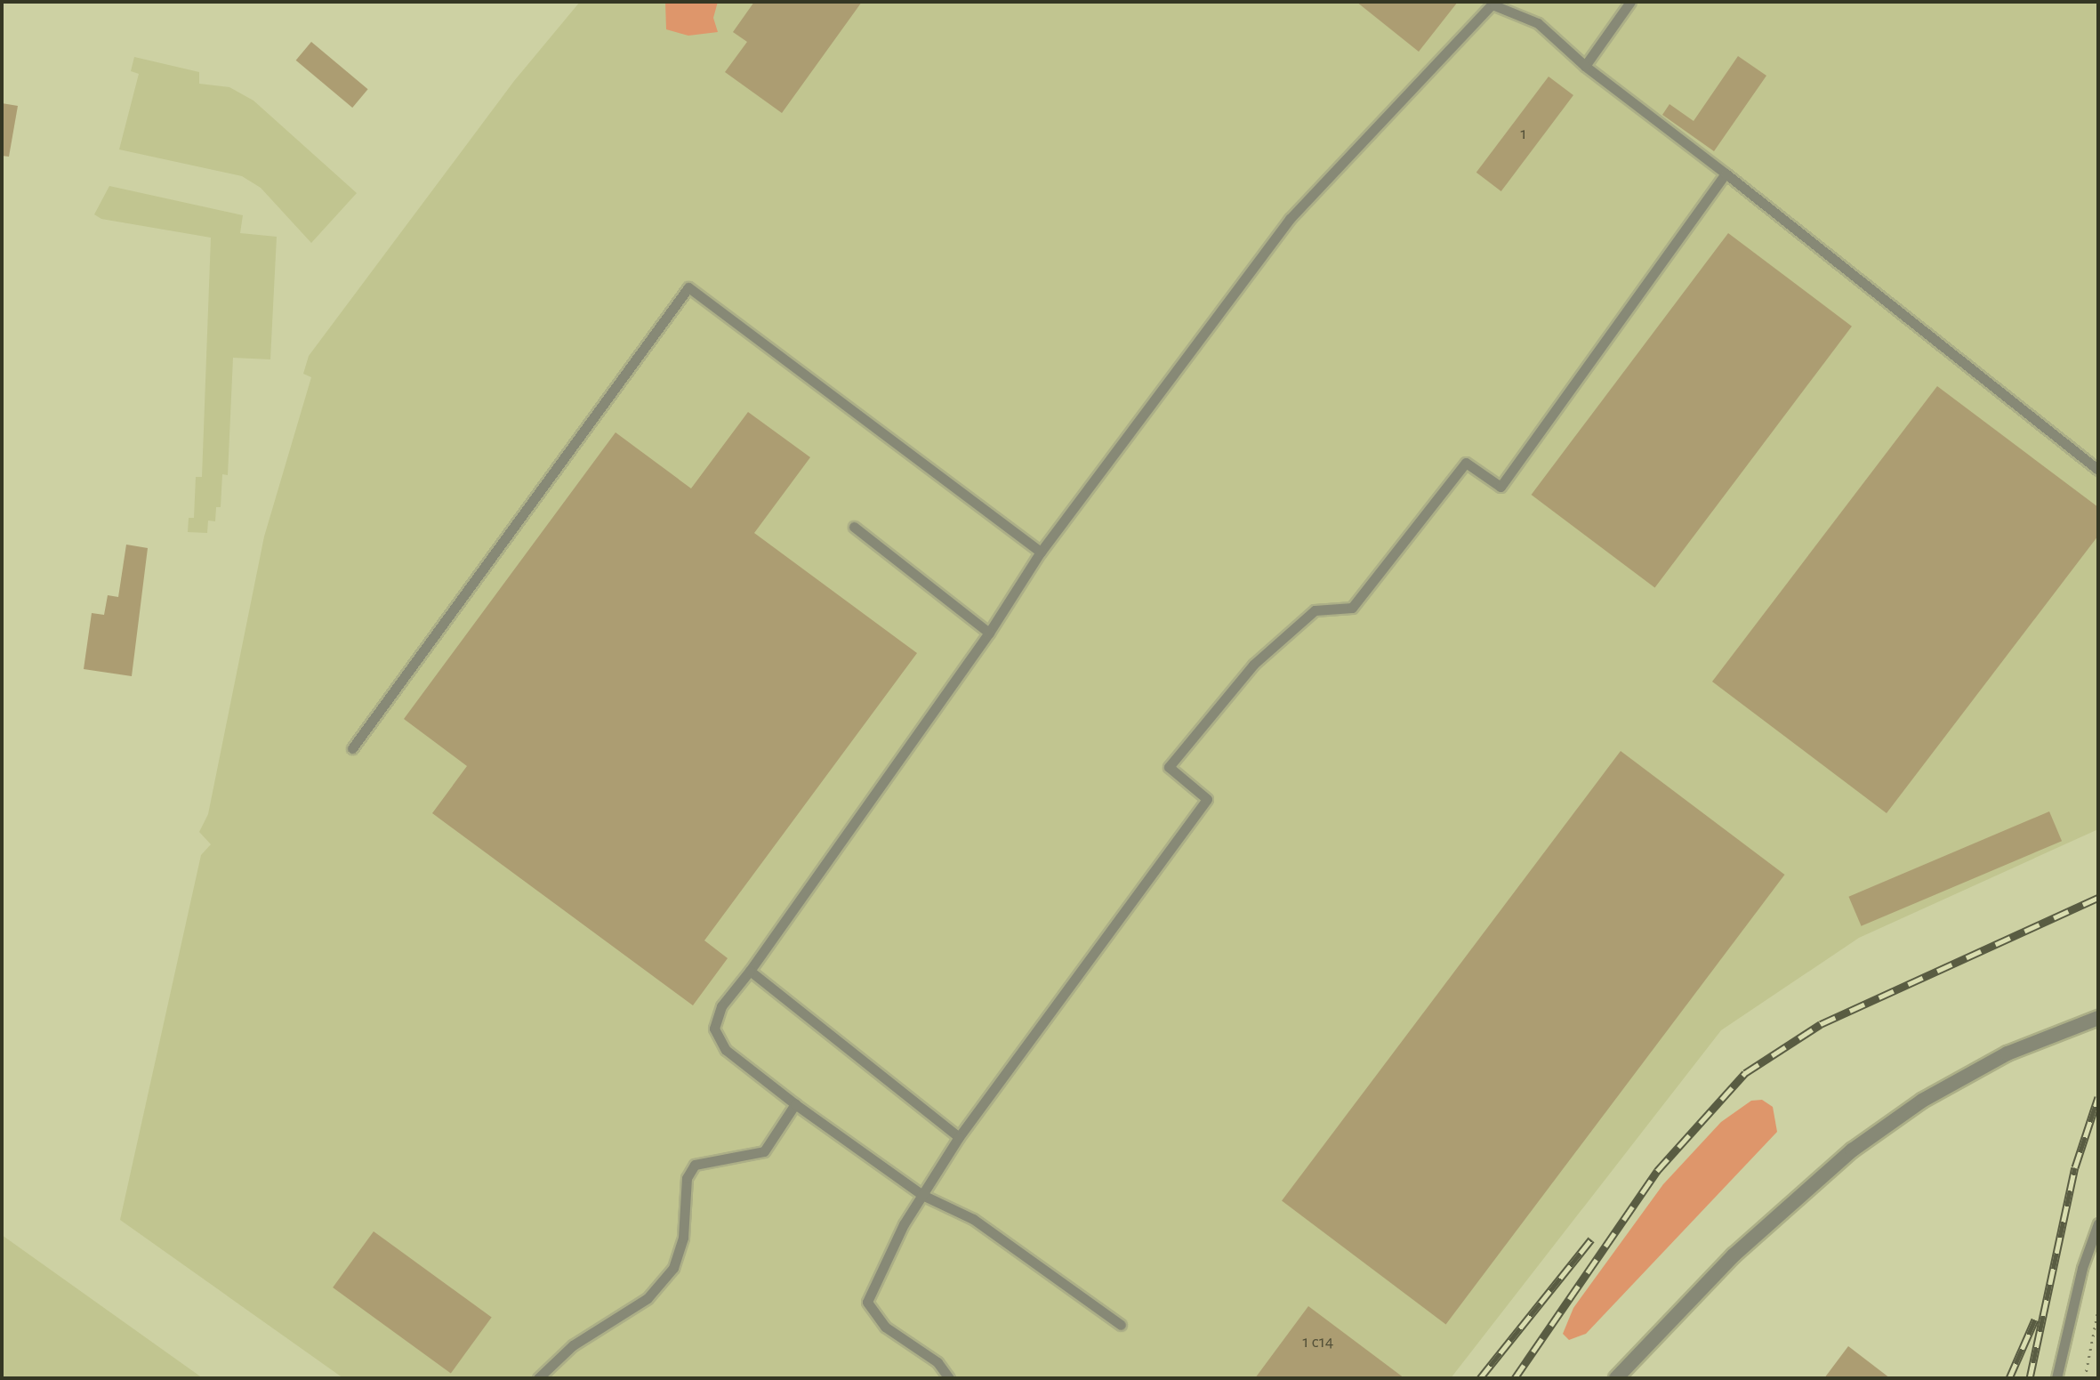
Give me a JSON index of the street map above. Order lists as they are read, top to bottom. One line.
{"house_numbers":["1","1 с14"]}
